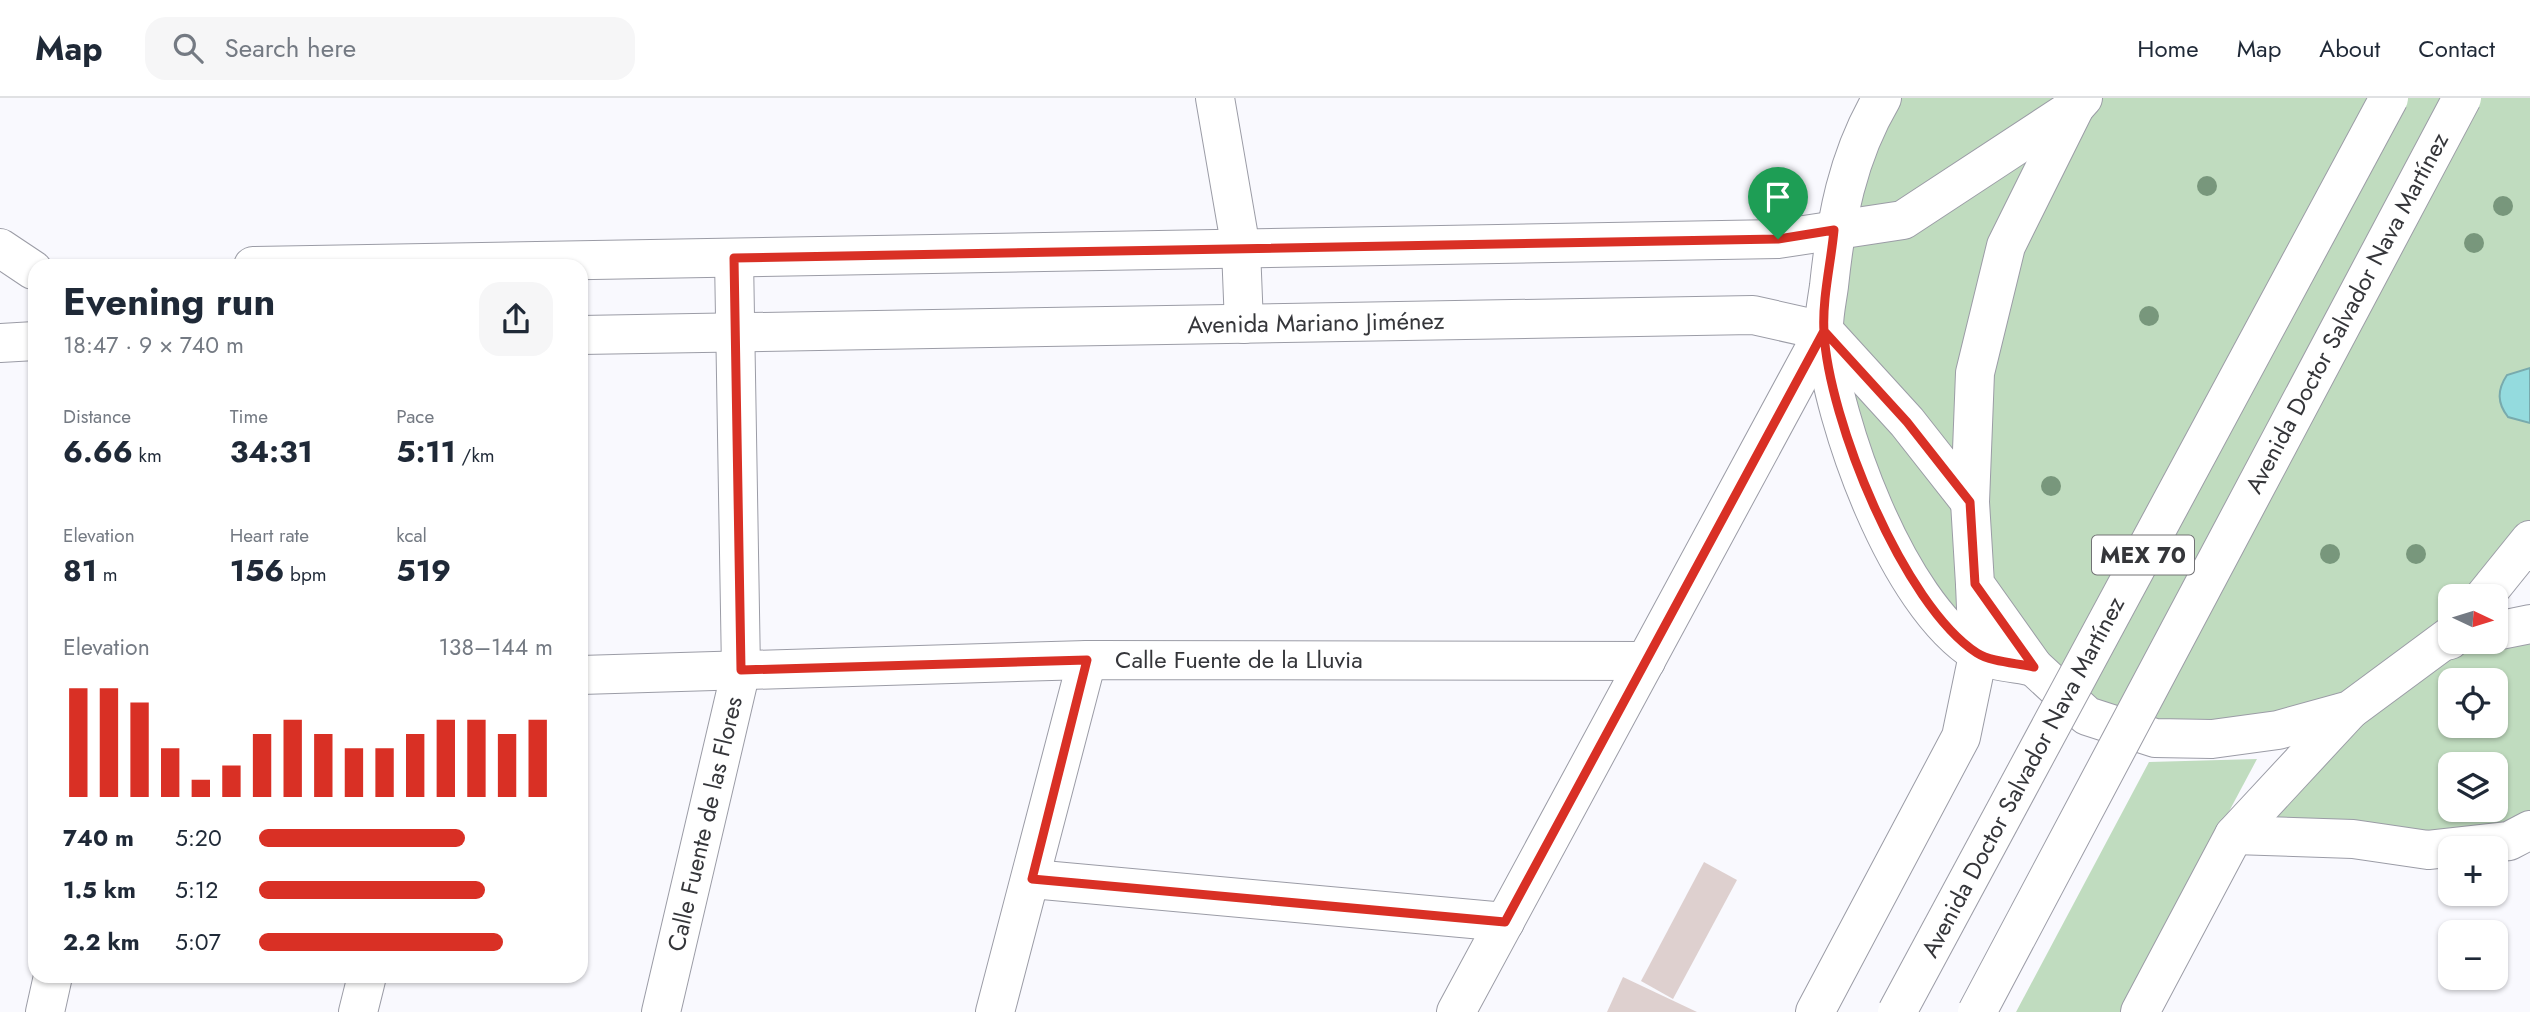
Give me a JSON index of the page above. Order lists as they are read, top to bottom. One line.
{"streets":{"main road":["Avenida Doctor Salvador Nava Martínez","Avenida Mariano Jiménez","MEX 70","Calle Fuente de la Lluvia","Calle Fuente de las Flores"]},"crossings":[["Avenida Mariano Jiménez","Calle Fuente de las Flores"],["Calle Fuente de la Lluvia","Calle Fuente de las Flores"]],"north":"right","page":{"header":"Map","search":"Search here","nav":["Home","Map","About","Contact"],"heading":["Evening run","18:47 · 9 × 740 m"],"stats":[["Distance","6.66 km"],["Time","34:31"],["Pace","5:11 /km"],["Elevation","81 m"],["Heart rate","156 bpm"],["kcal","519"]],"map_buttons":["+","−"],"chart":["Elevation","138–144 m"],"list":[{"name":"740 m","note":"5:20"},{"name":"1.5 km","note":"5:12"},{"name":"2.2 km","note":"5:07"}]}}
